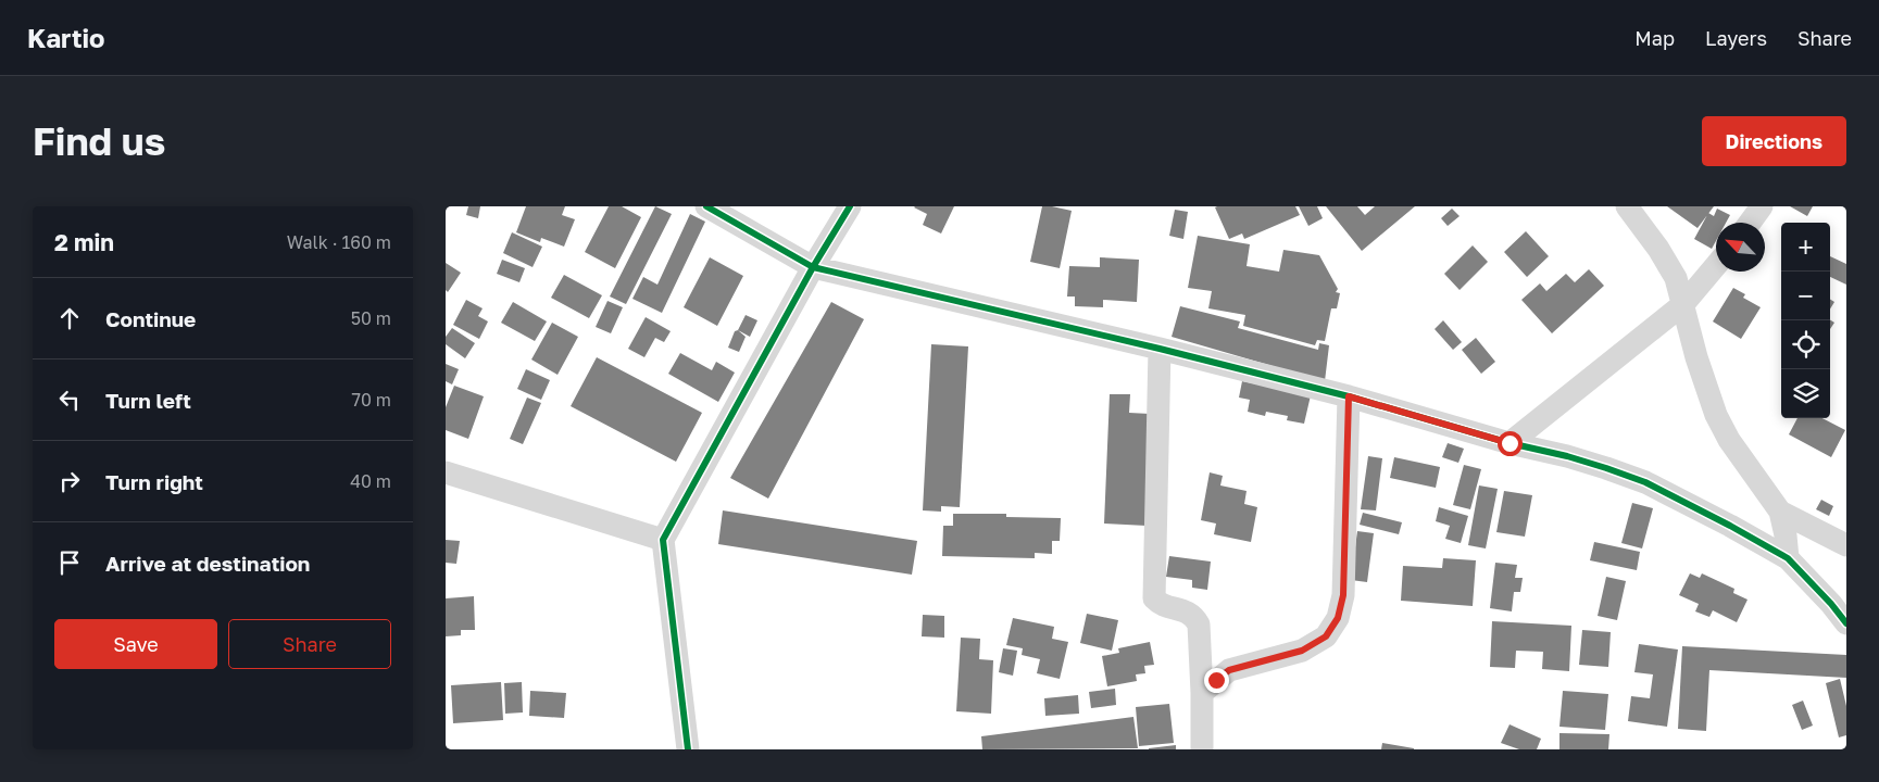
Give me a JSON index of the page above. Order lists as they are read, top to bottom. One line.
{"north":"top left","page":{"header":"Kartio","nav":["Map","Layers","Share"],"buttons":["Directions",["Save","Share"]],"title":"Find us","heading":["2 min","Walk · 160 m"],"map_buttons":["+","−"],"list":[["Continue","50 m"],["Turn left","70 m"],["Turn right","40 m"],"Arrive at destination"]}}
